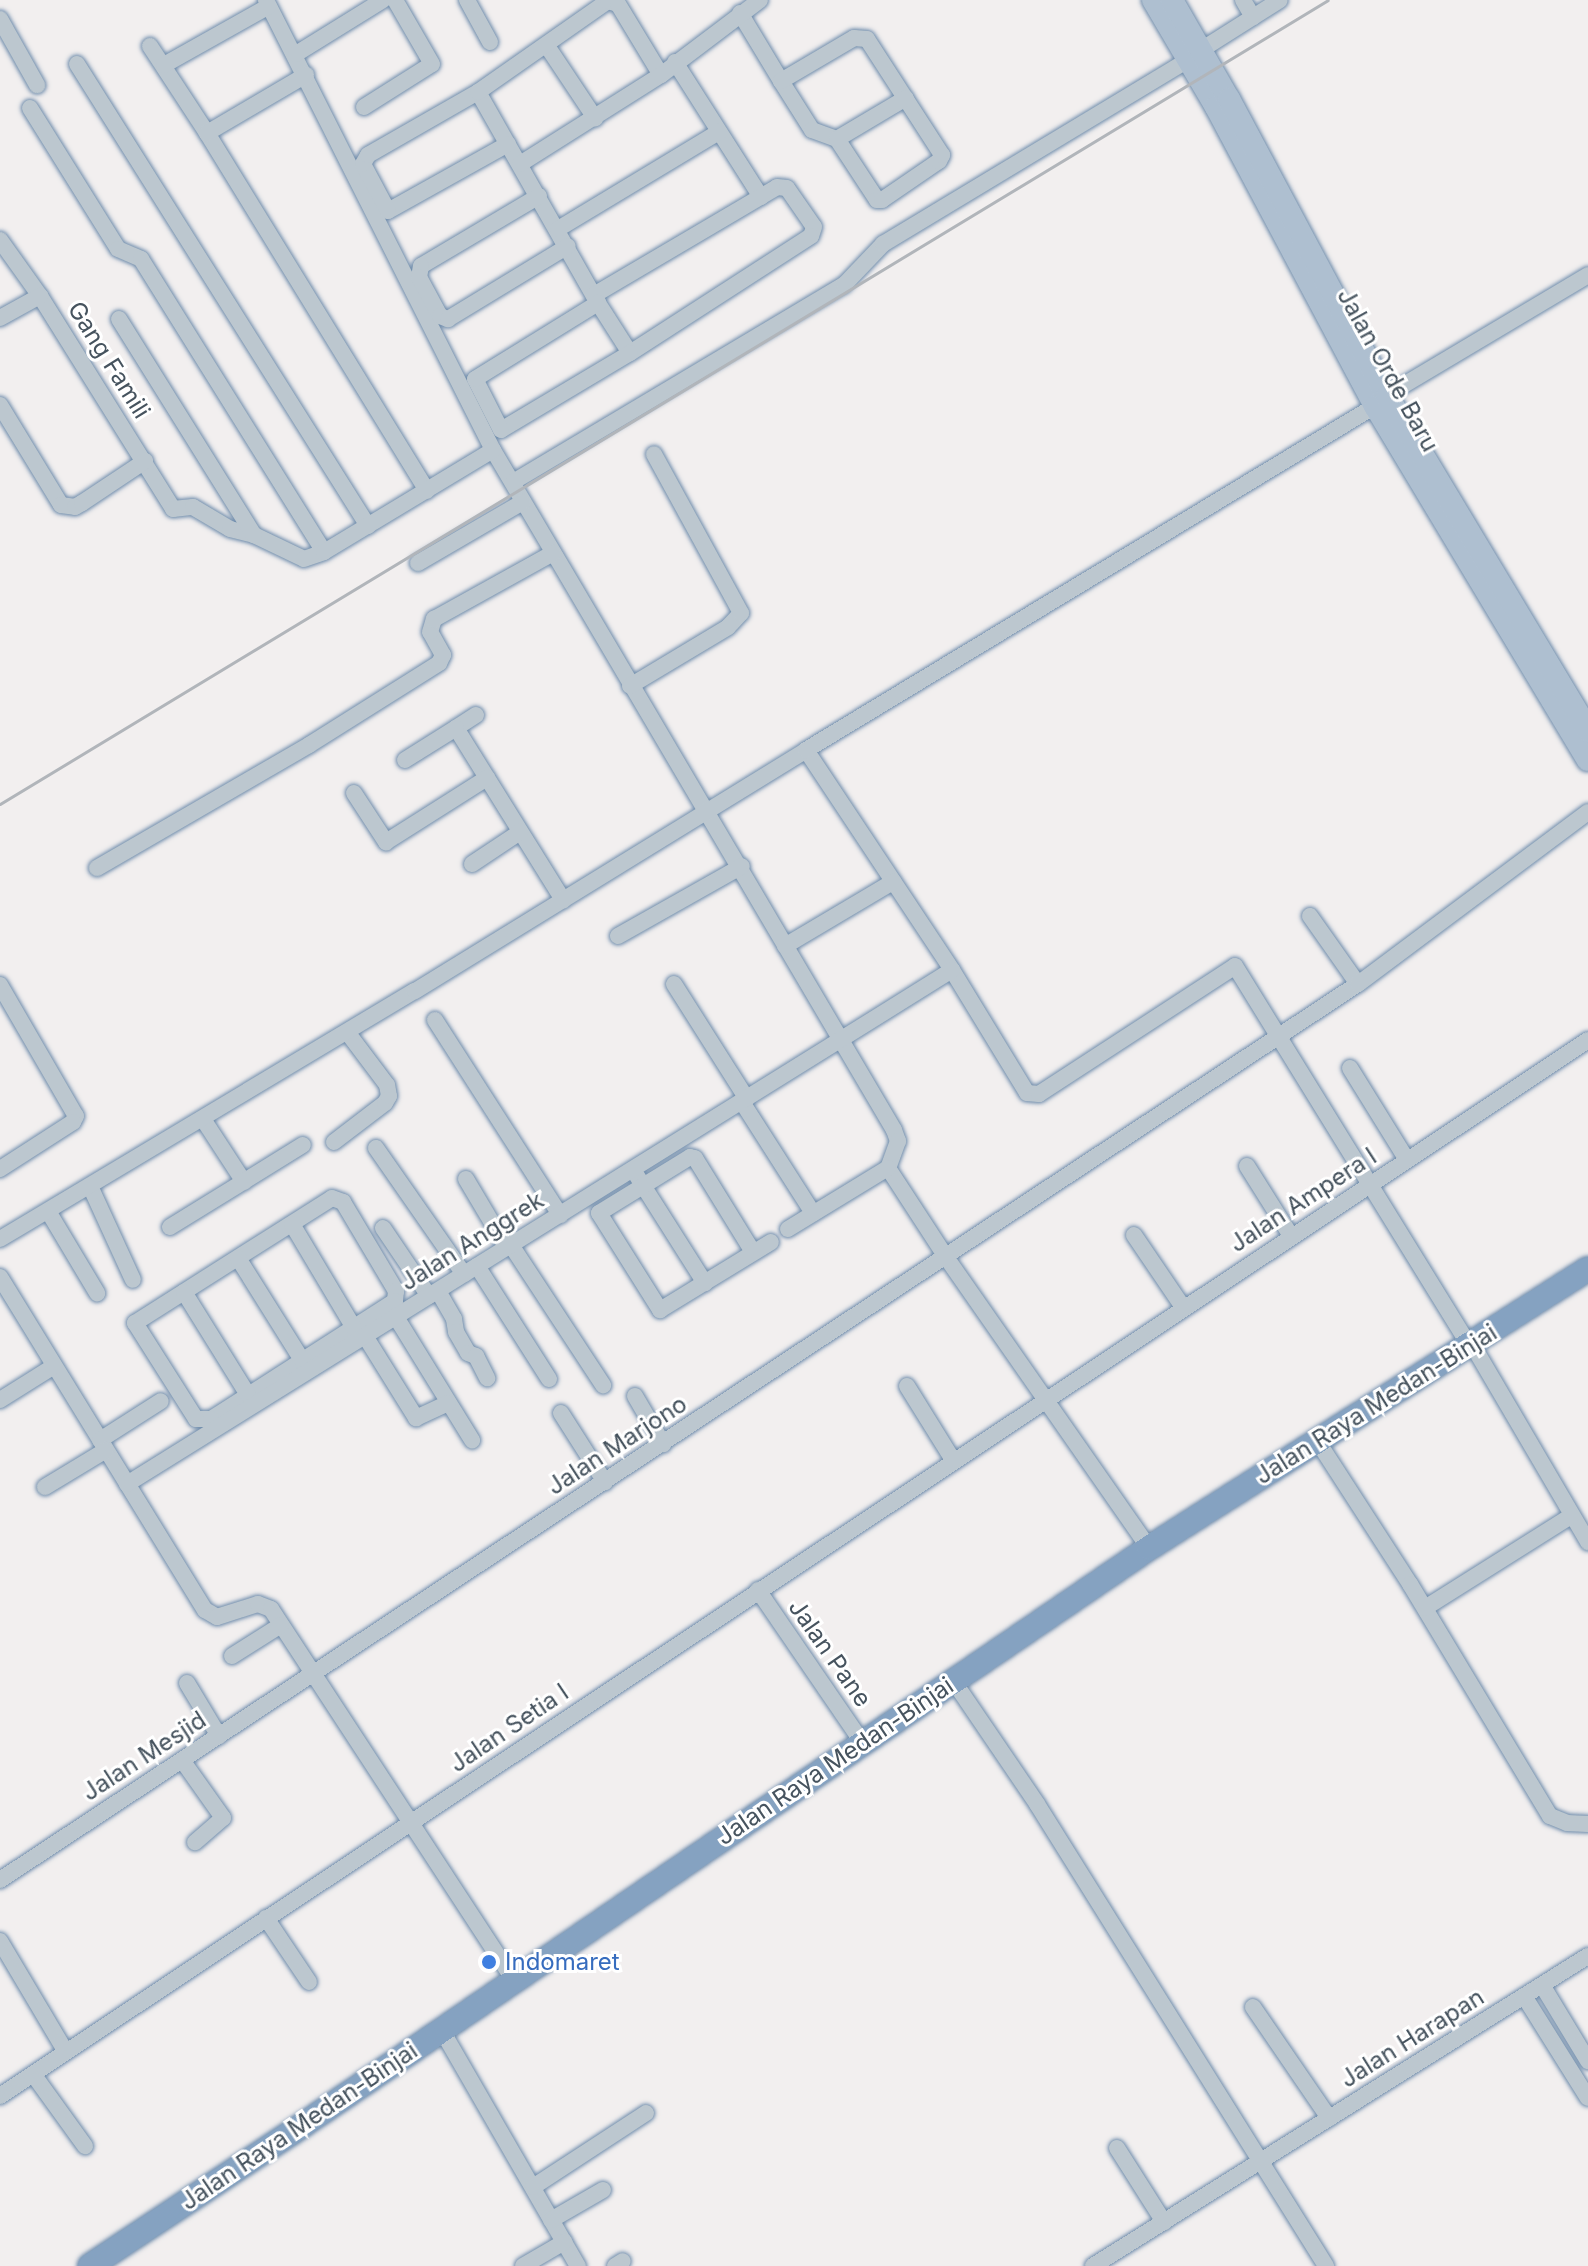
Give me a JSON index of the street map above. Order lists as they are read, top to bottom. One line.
{"streets":{"highway":["Jalan Raya Medan-Binjai"],"main road":["Jalan Orde Baru"],"street":["Gang Famili","Jalan Ampera I","Jalan Anggrek","Jalan Marjono","Jalan Pane","Jalan Setia I","Jalan Mesjid","Jalan Harapan"]},"crossings":[["Jalan Ampera I","Jalan Setia I"],["Jalan Raya Medan-Binjai","Jalan Pane"],["Jalan Marjono","Jalan Mesjid"],["Jalan Pane","Jalan Setia I"]],"places":["Indomaret"]}
